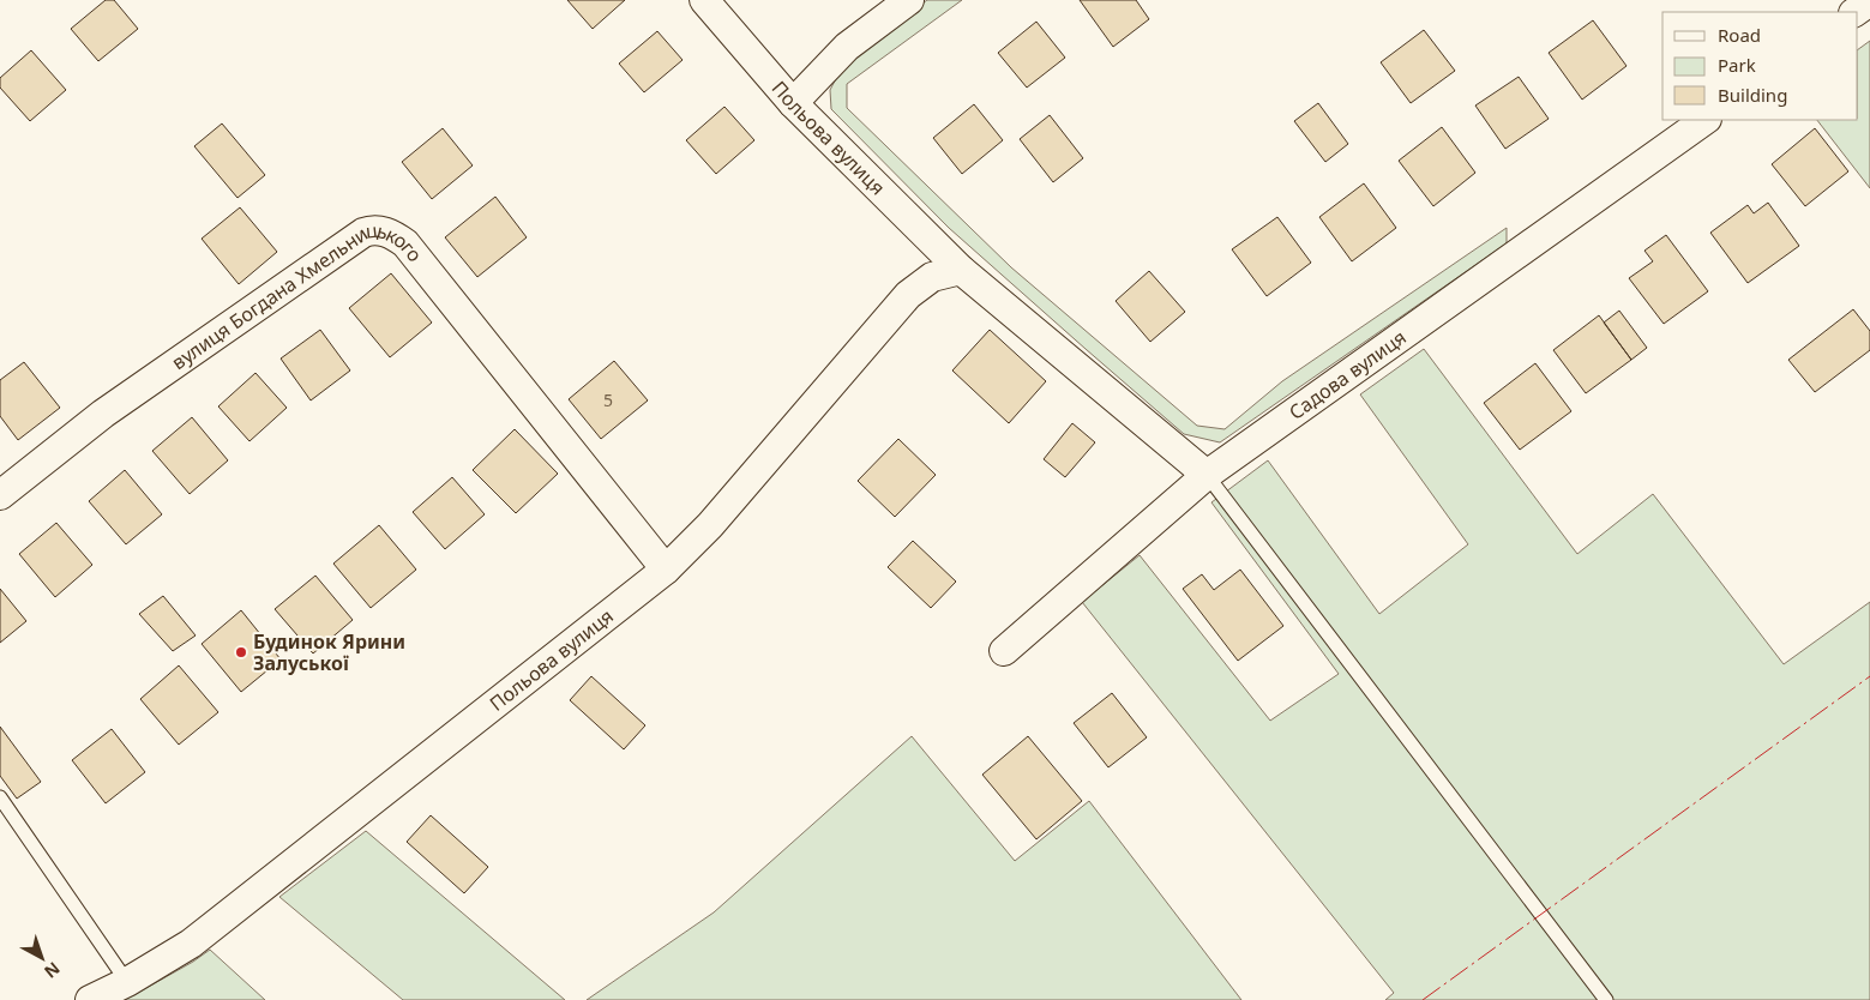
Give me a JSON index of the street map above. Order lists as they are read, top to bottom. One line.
{"streets":{"street":["Польова вулиця","вулиця Богдана Хмельницького","Садова вулиця"]},"crossings":[["Польова вулиця","вулиця Богдана Хмельницького"],["Польова вулиця","Садова вулиця"]],"places":["Будинок Ярини Залуської"],"house_numbers":["5"],"legend":["Road","Park","Building"],"north":"bottom right"}
